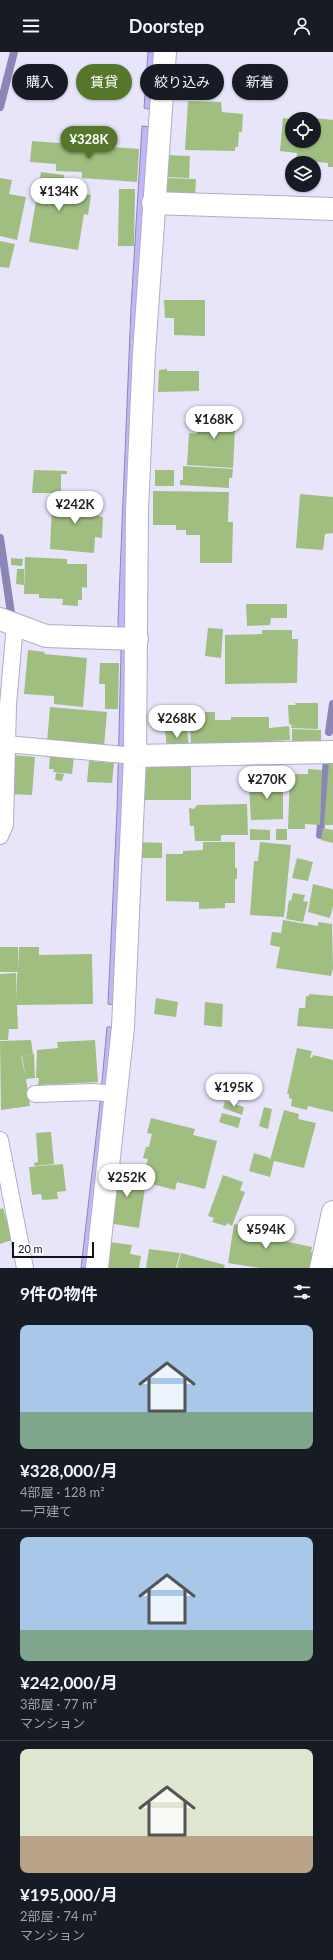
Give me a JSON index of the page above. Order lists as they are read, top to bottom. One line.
{"scale_bar":"20 m","page":{"header":"Doorstep","chip":["購入","賃貸","絞り込み","新着"],"price":["¥328K","¥134K","¥168K","¥242K","¥268K","¥270K","¥195K","¥252K","¥594K"],"scale":"20 m","heading":"9件の物件","list":[{"name":"¥328,000/月","note":"4部屋 · 128 m² · 一戸建て"},{"name":"¥242,000/月","note":"3部屋 · 77 m² · マンション"},{"name":"¥195,000/月","note":"2部屋 · 74 m² · マンション"}]}}
